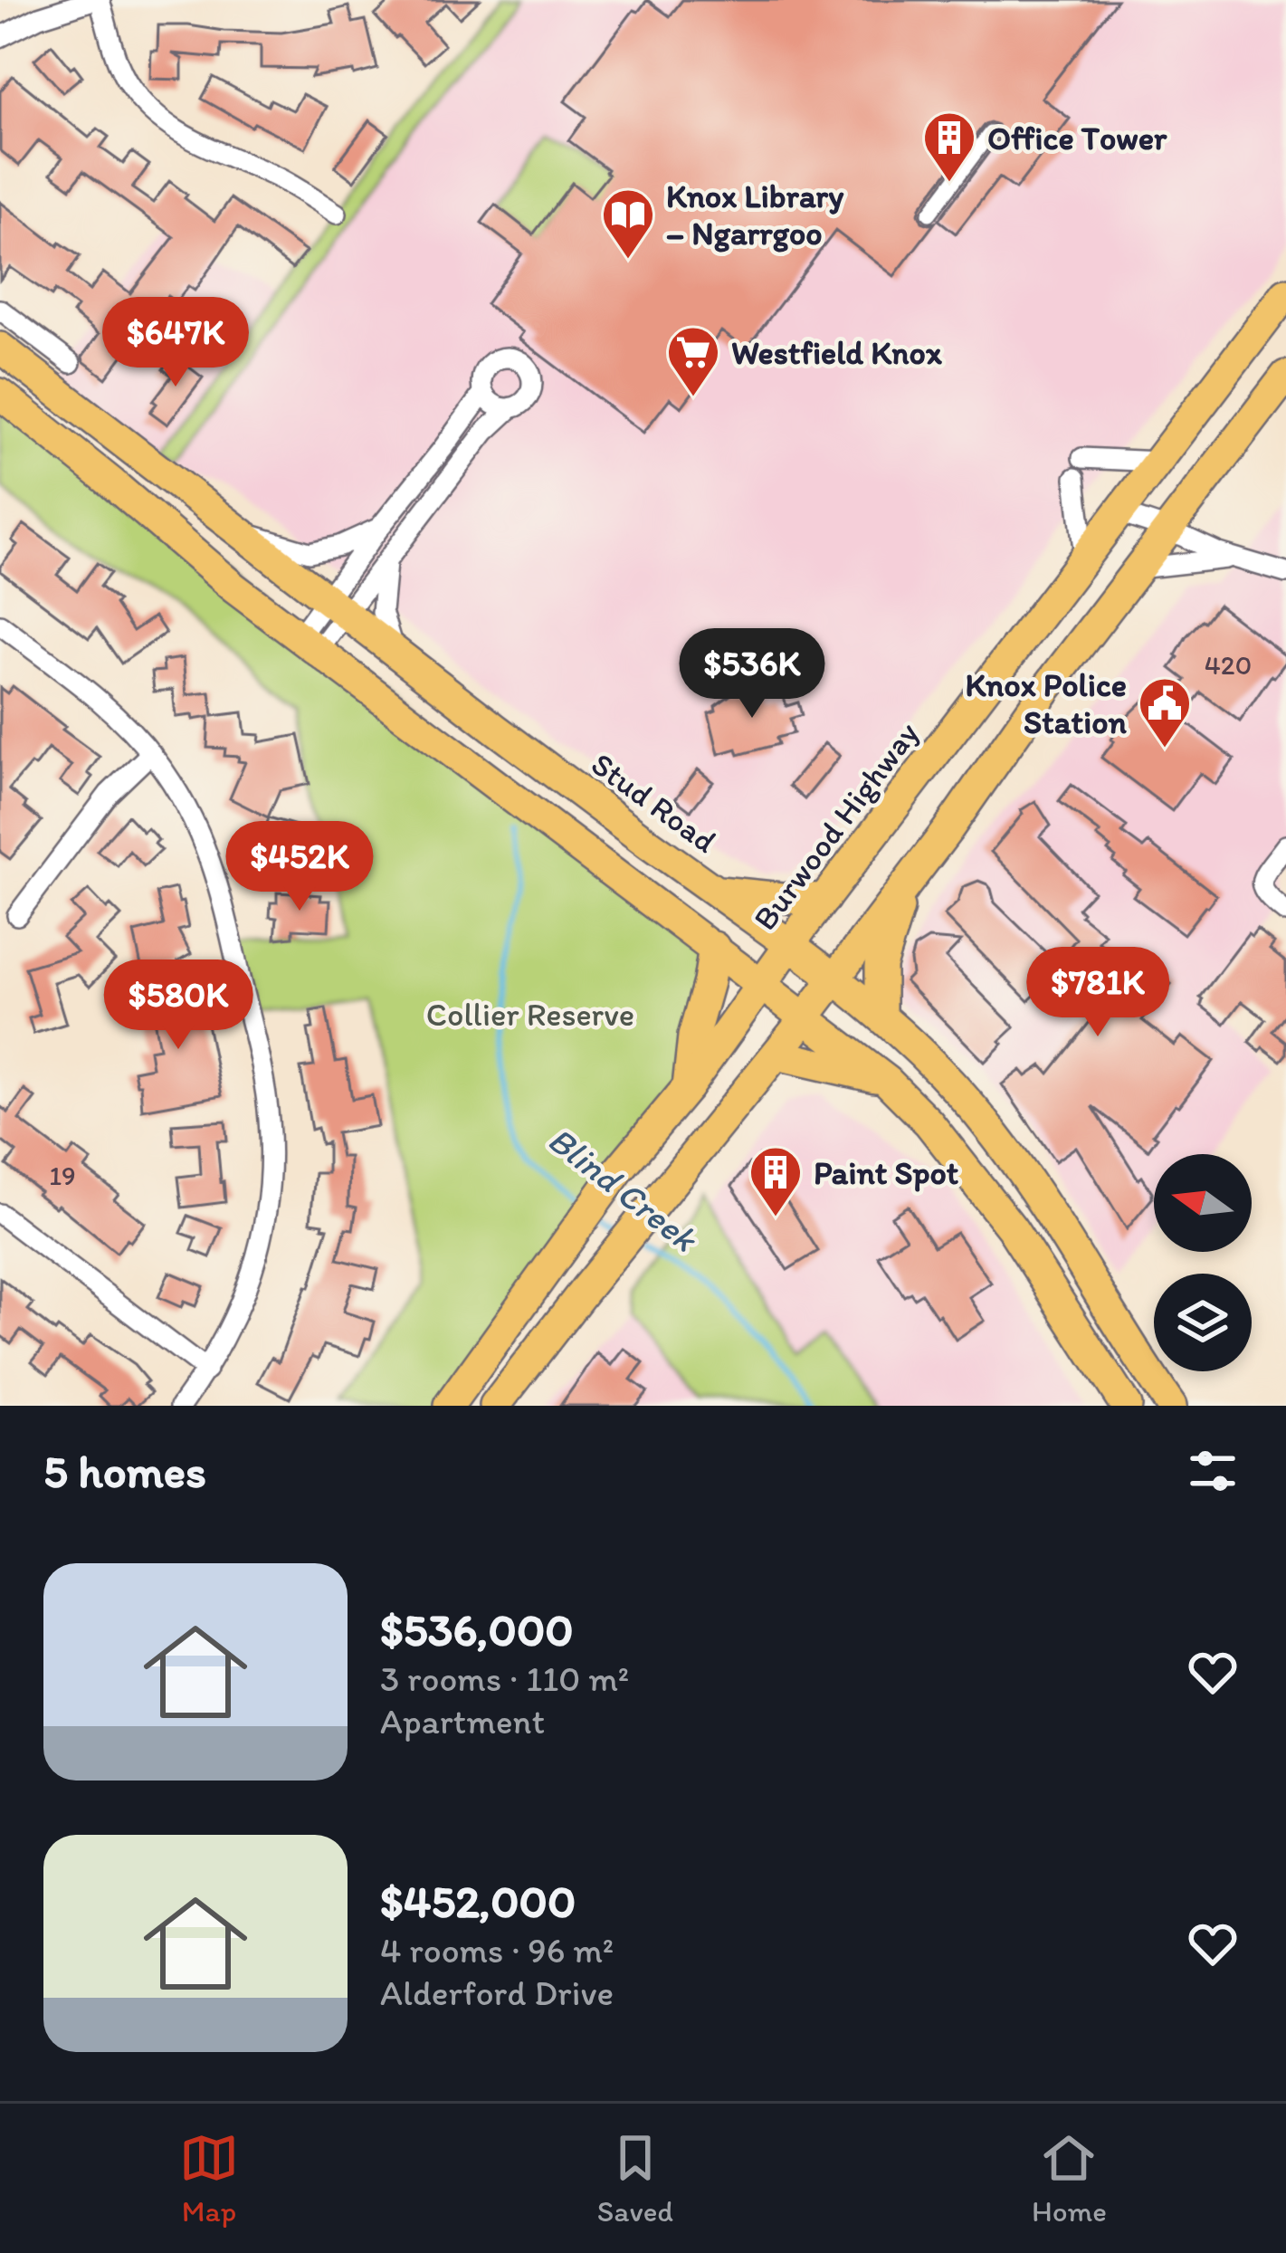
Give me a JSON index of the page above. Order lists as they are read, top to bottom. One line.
{"streets":{"main road":["Stud Road","Burwood Highway"]},"crossings":[["Stud Road","Burwood Highway"]],"water":["Blind Creek"],"parks":["Collier Reserve"],"places":{"building":["Office Tower","Paint Spot"],"library":["Knox Library – Ngarrgoo"],"supermarket":["Westfield Knox"],"public building":["Knox Police Station"]},"house_numbers":["420","19"],"north":"left","page":{"price":["$647K","$536K","$452K","$781K","$580K"],"heading":"5 homes","list":[{"name":"$536,000","note":"3 rooms · 110 m² · Apartment"},{"name":"$452,000","note":"4 rooms · 96 m² · Alderford Drive"}],"tabs":["Map","Saved","Home"]}}
